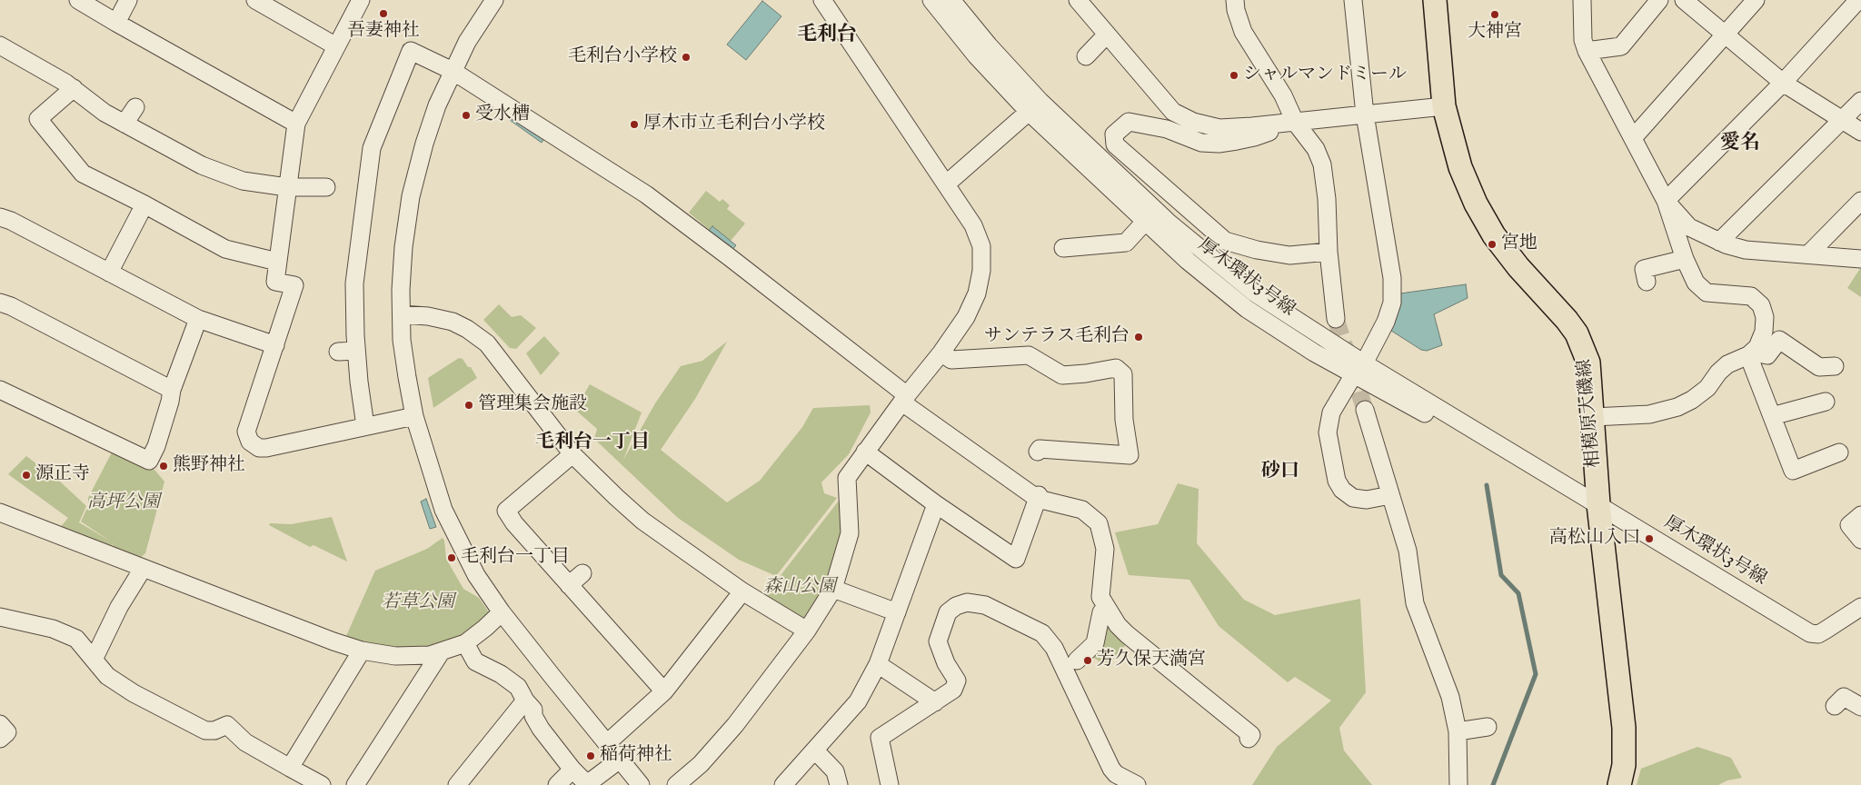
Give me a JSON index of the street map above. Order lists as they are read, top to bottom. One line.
{"streets":{"main road":["相模原大磯線"],"street":["厚木環状3号線"]},"crossings":[["厚木環状3号線","相模原大磯線"]],"districts":["毛利台","愛名","毛利台一丁目","砂口"],"parks":["高坪公園","森山公園","若草公園"],"places":["吾妻神社","大神宮","毛利台小学校","シャルマンドミール","受水槽","厚木市立毛利台小学校","宮地","サンテラス毛利台","管理集会施設","熊野神社","源正寺","高松山入口","毛利台一丁目","芳久保天満宮","稲荷神社"]}
